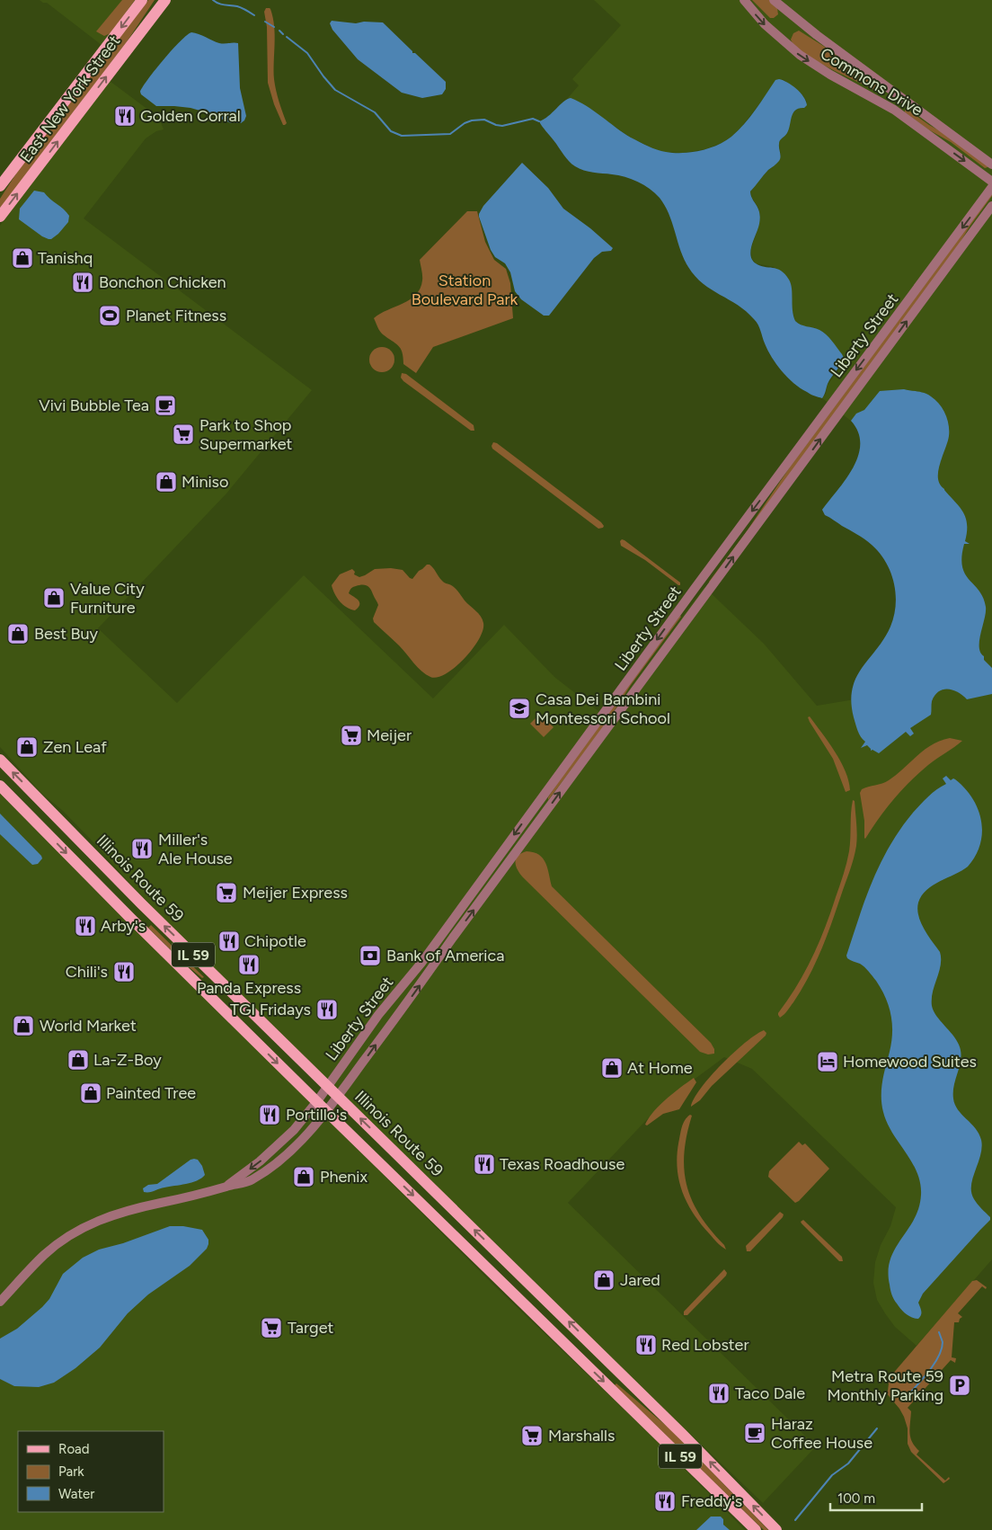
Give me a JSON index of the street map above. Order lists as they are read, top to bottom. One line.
{"streets":{"main road":["East New York Street","Illinois Route 59","IL 59"],"street":["Commons Drive","Liberty Street"]},"crossings":[["Liberty Street","Illinois Route 59"],["Liberty Street","IL 59"]],"parks":["Station Boulevard Park"],"places":{"restaurant":["Golden Corral","Bonchon Chicken","Miller's Ale House","Arby's","Chipotle","Panda Express","Chili's","TGI Fridays","Portillo's","Texas Roadhouse","Red Lobster","Taco Dale","Freddy's"],"shop":["Tanishq","Miniso","Value City Furniture","Best Buy","Zen Leaf","World Market","La-Z-Boy","At Home","Painted Tree","Phenix","Jared"],"sports":["Planet Fitness"],"cafe":["Vivi Bubble Tea","Haraz Coffee House"],"supermarket":["Park to Shop Supermarket","Meijer","Meijer Express","Target","Marshalls"],"school or university":["Casa Dei Bambini Montessori School"],"bank":["Bank of America"],"hotel":["Homewood Suites"],"parking":["Metra Route 59 Monthly Parking"]},"legend":["Road","Park","Water"],"scale_bar":"100 m"}
